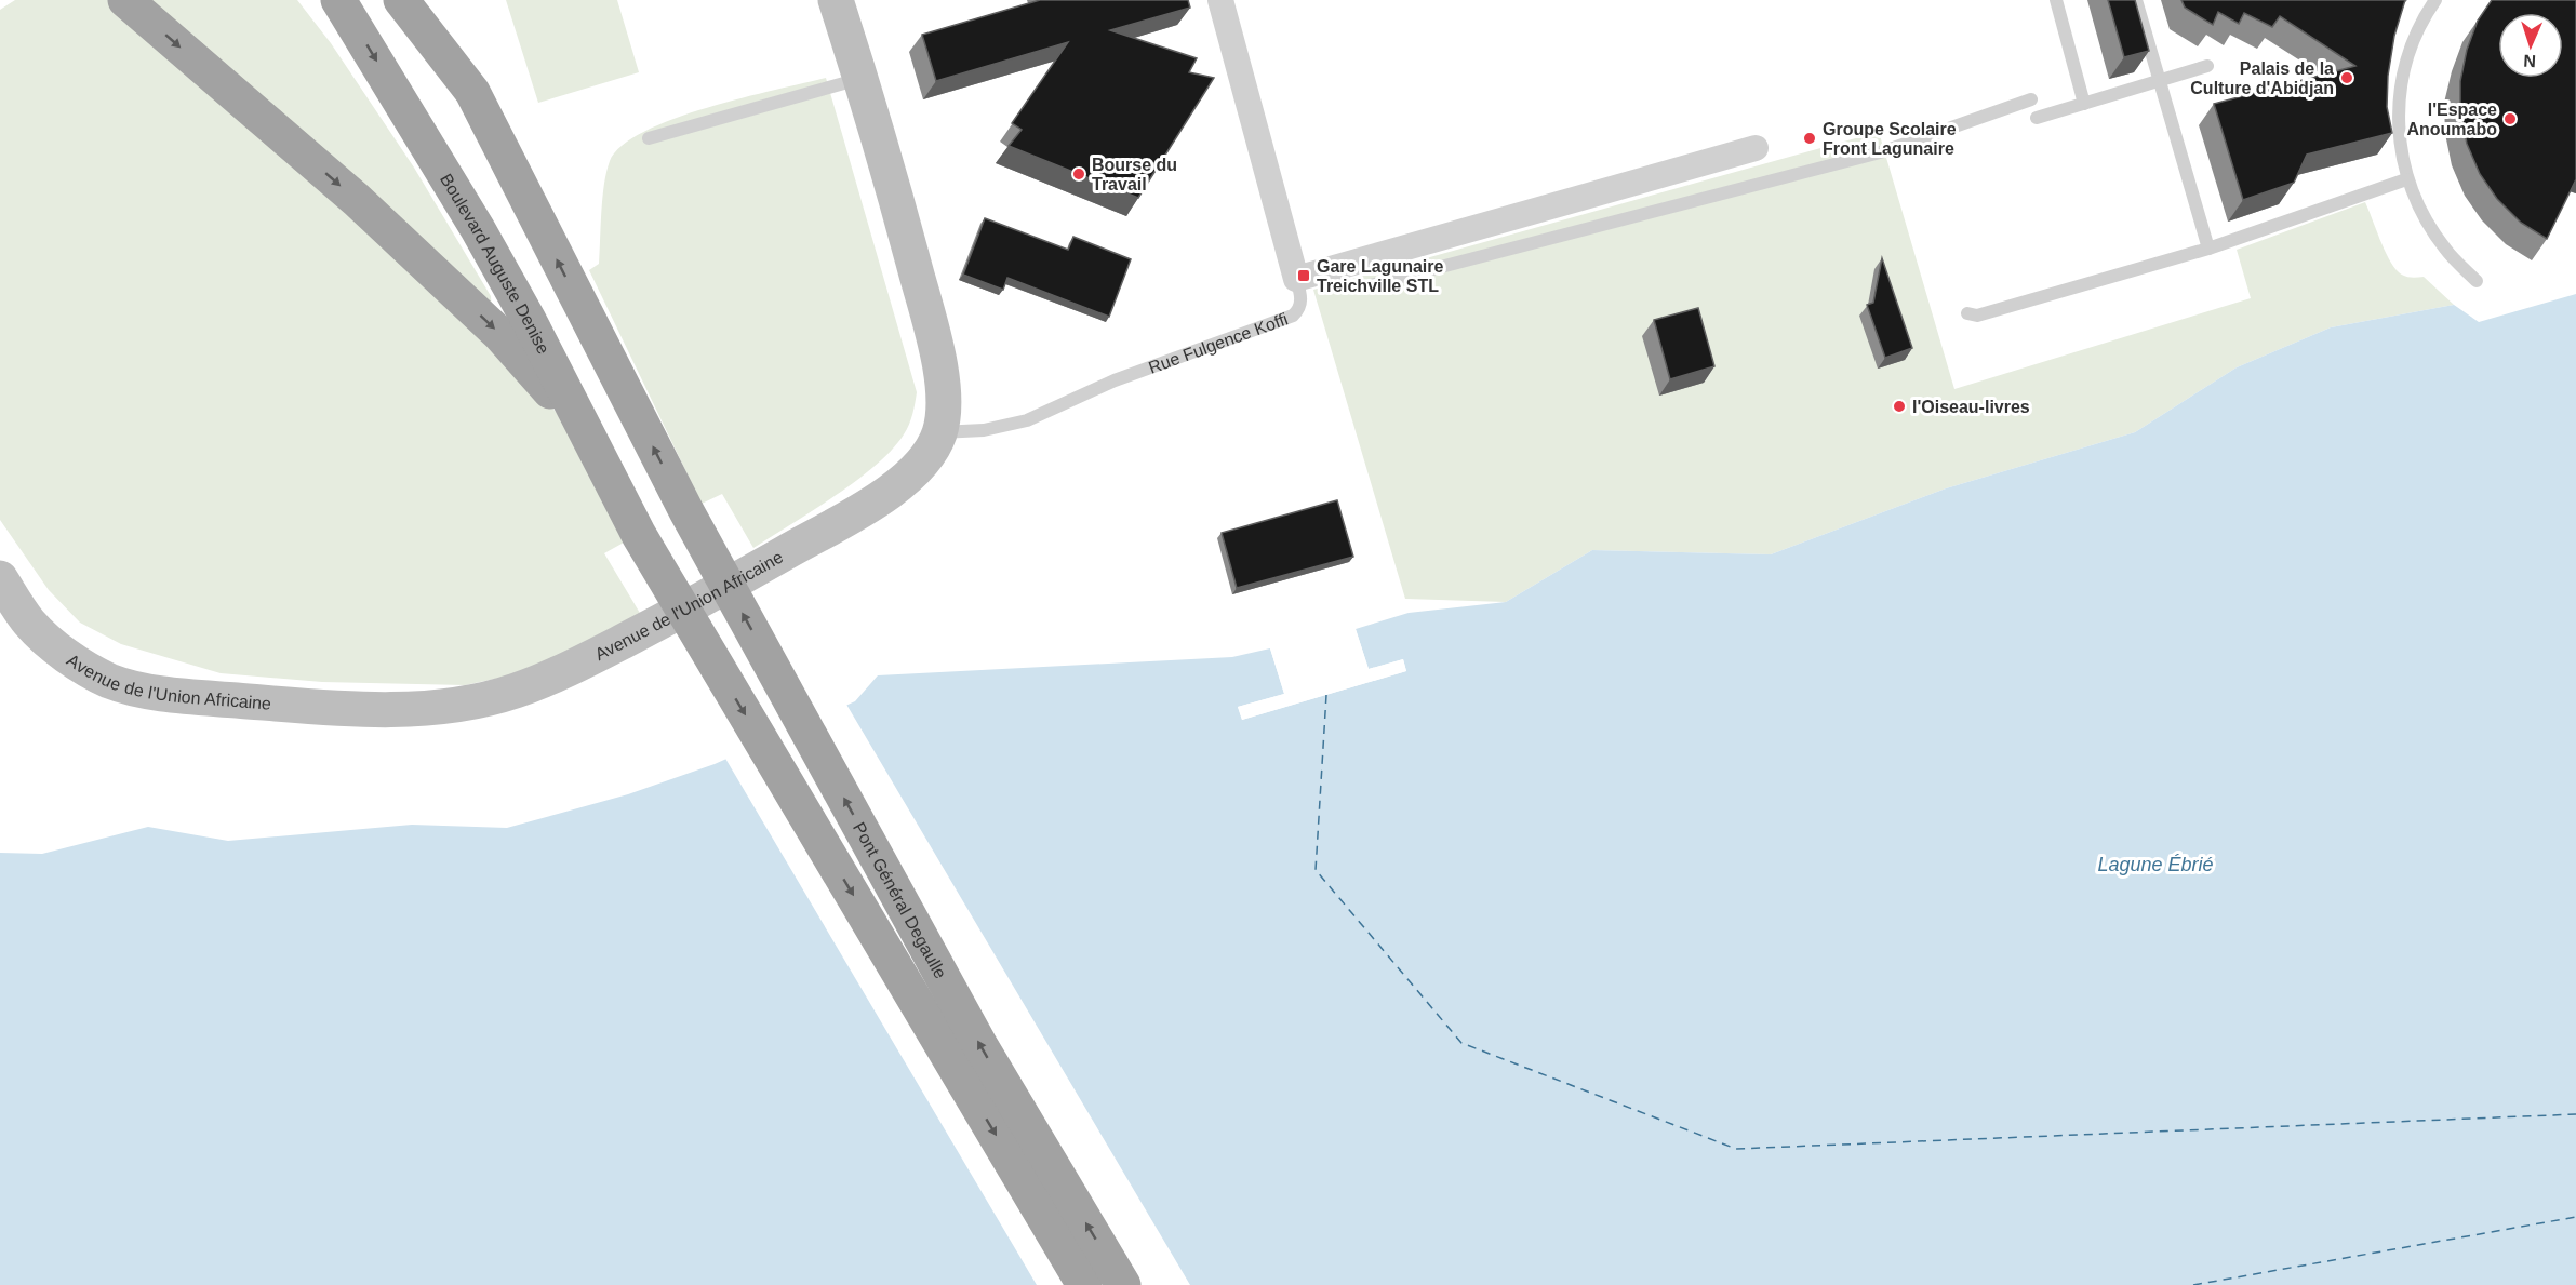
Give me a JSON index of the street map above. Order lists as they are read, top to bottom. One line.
{"streets":{"highway":["Boulevard Auguste Denise","Pont Général Degaulle"],"main road":["Avenue de l'Union Africaine"],"street":["Rue Fulgence Koffi"]},"crossings":[["Boulevard Auguste Denise","Pont Général Degaulle"],["Rue Fulgence Koffi","Avenue de l'Union Africaine"]],"water":["Lagune Ébrié"],"places":{"other":["Palais de la Culture d'Abidjan","l'Espace Anoumabo","Groupe Scolaire Front Lagunaire","Bourse du Travail","l'Oiseau-livres"],"transit":["Gare Lagunaire Treichville STL"]},"north":"bottom"}
